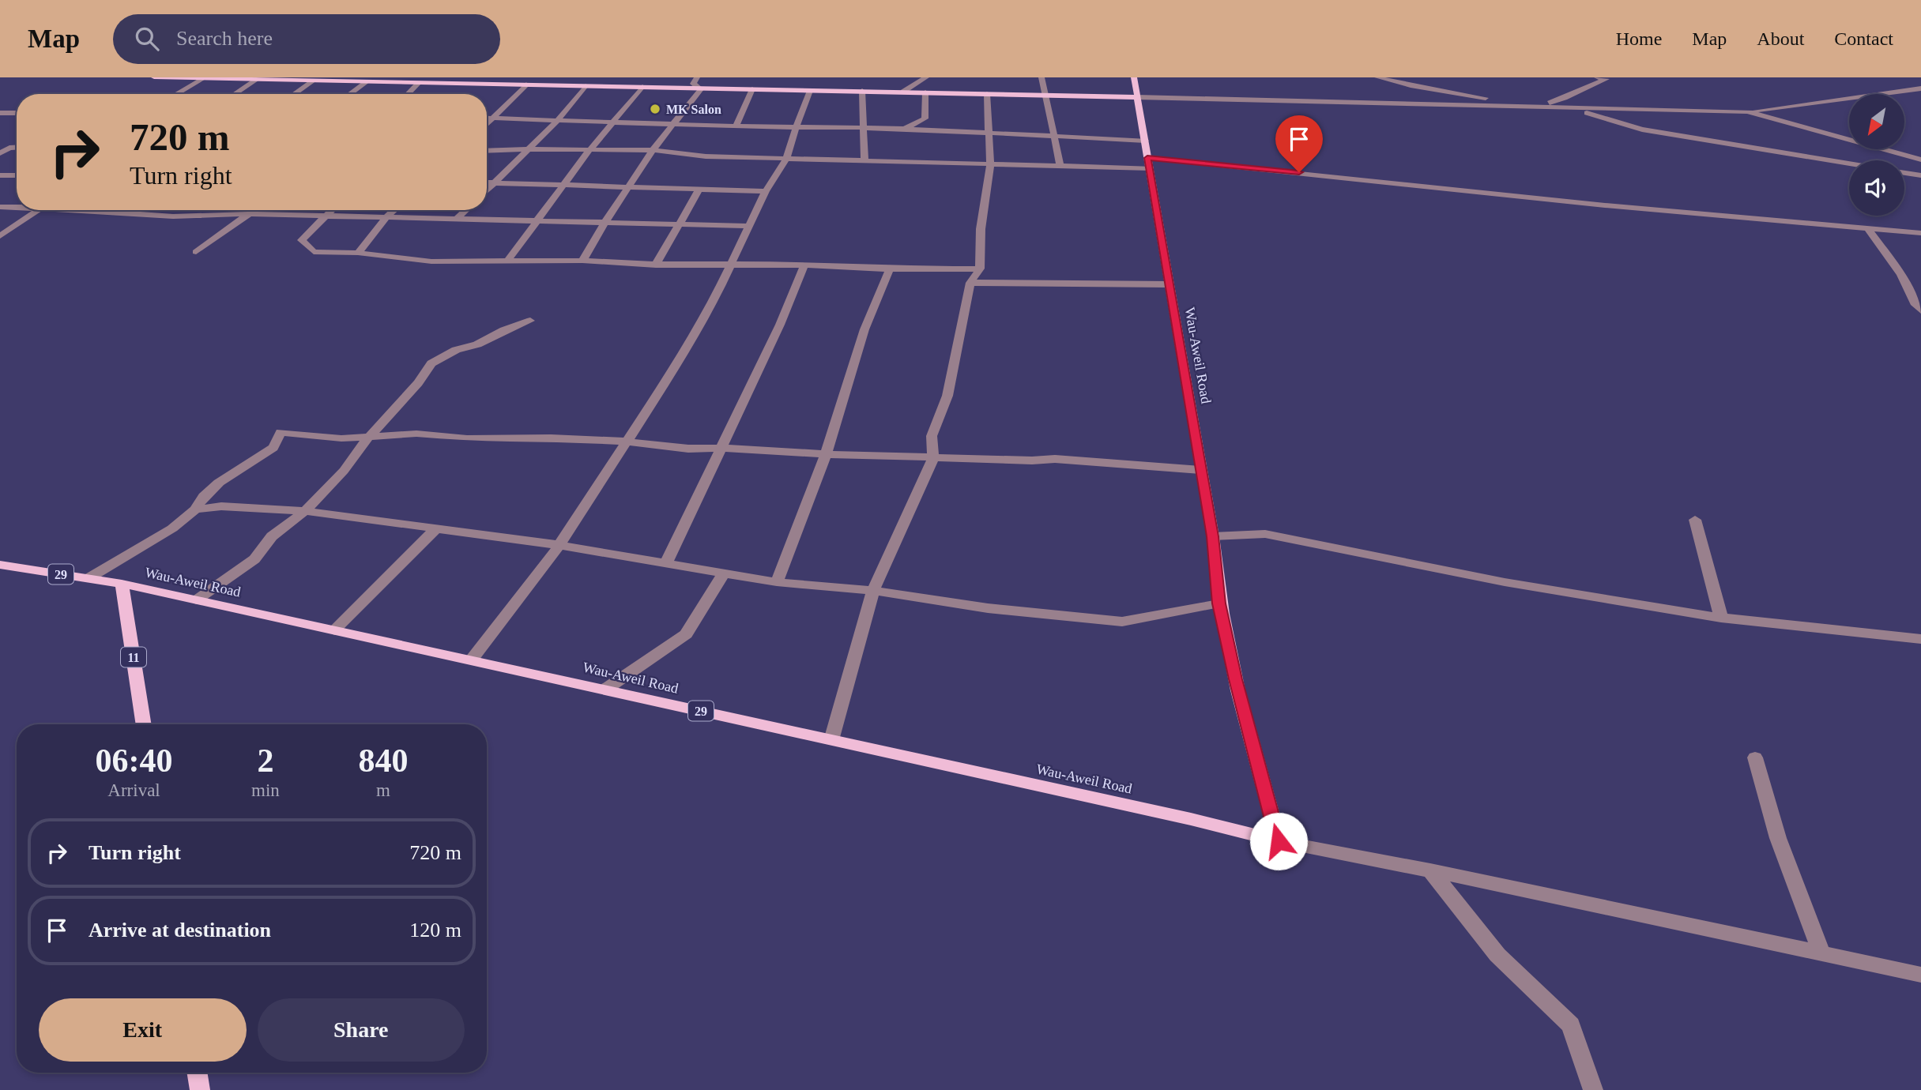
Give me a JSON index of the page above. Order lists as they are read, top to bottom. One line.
{"streets":{"main road":["Wau-Aweil Road","29","11"]},"crossings":[["Wau-Aweil Road","29"],["Wau-Aweil Road","11"],["29","11"]],"places":["MK Salon"],"north":"bottom left","page":{"header":"Map","search":"Search here","nav":["Home","Map","About","Contact"],"turn":["720 m","Turn right"],"eta":["06:40","Arrival","2","min","840","m"],"list":[{"name":"Turn right","value":"720 m"},{"name":"Arrive at destination","value":"120 m"}],"buttons":["Exit","Share"]}}
